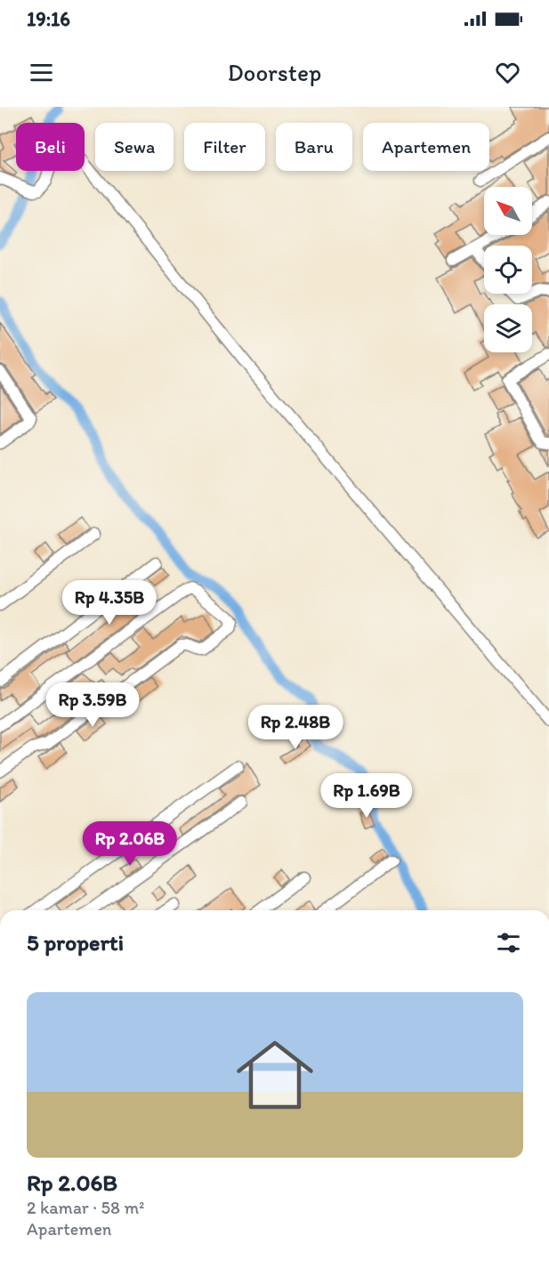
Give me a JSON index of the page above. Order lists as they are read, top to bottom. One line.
{"north":"top left","page":{"status":"19:16","header":"Doorstep","chip":["Beli","Sewa","Filter","Baru","Apartemen"],"price":["Rp 4.35B","Rp 3.59B","Rp 2.48B","Rp 1.69B","Rp 2.06B"],"heading":"5 properti","list":[{"name":"Rp 2.06B","note":"2 kamar · 58 m² · Apartemen"}]}}
